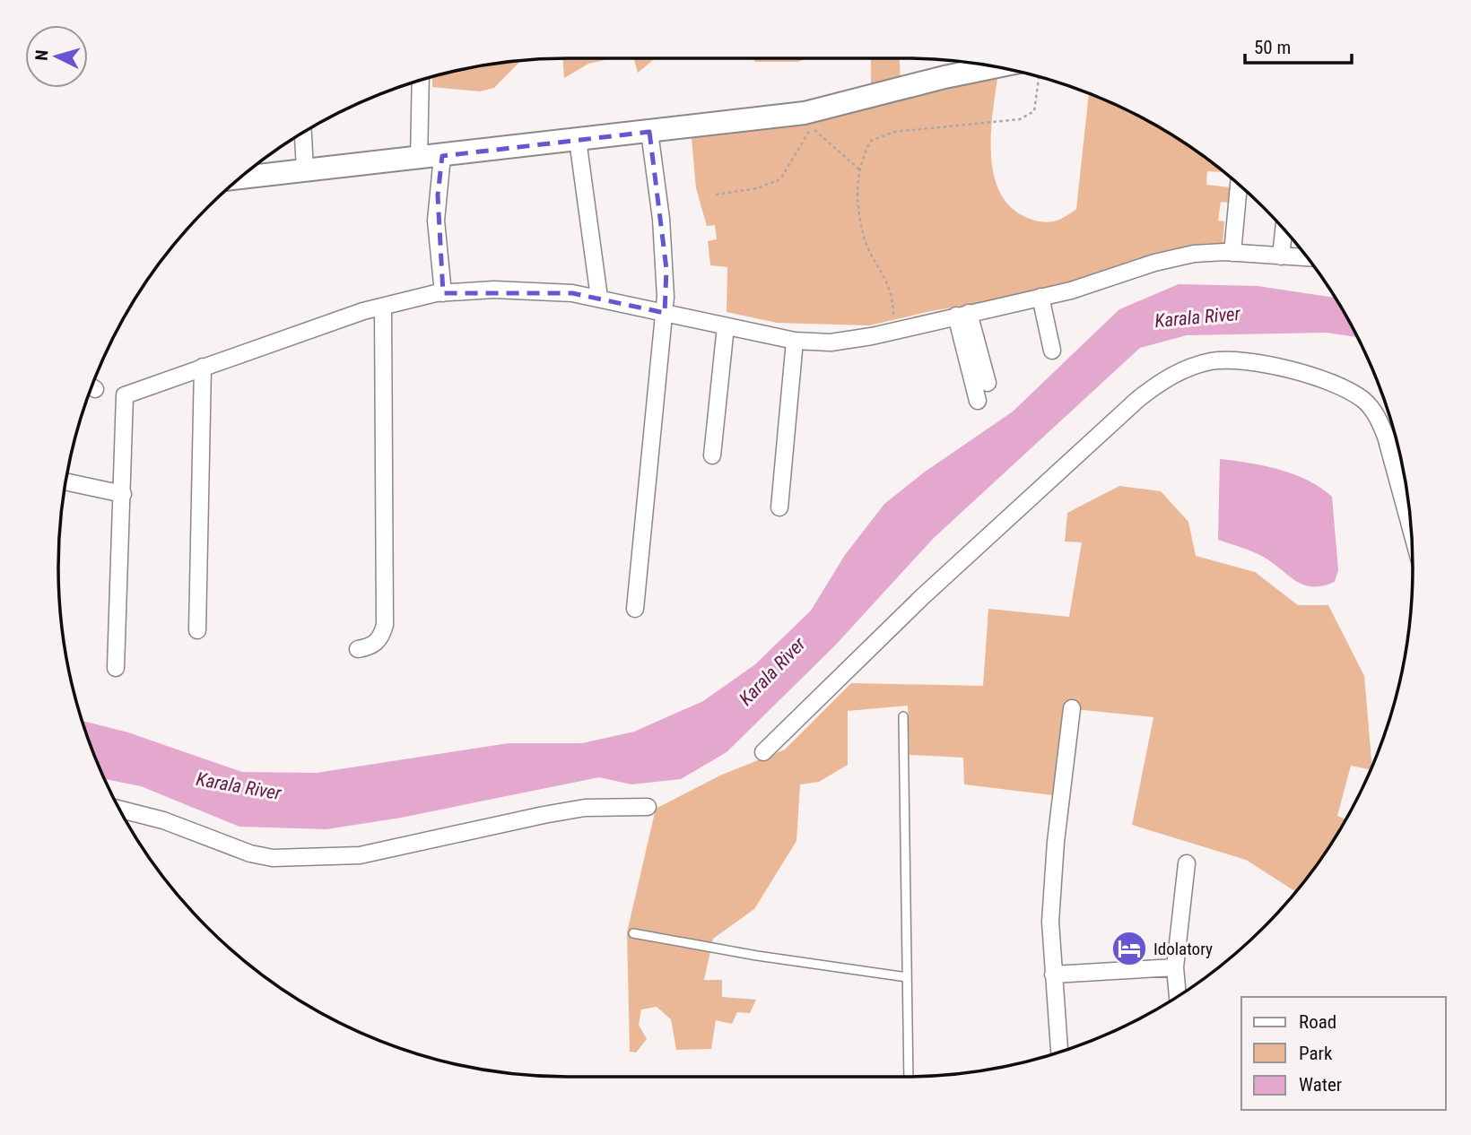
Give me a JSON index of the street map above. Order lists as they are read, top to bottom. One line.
{"water":["Karala River"],"places":{"hotel":["Idolatory"]},"legend":["Road","Park","Water"],"scale_bar":"50 m","north":"left"}
